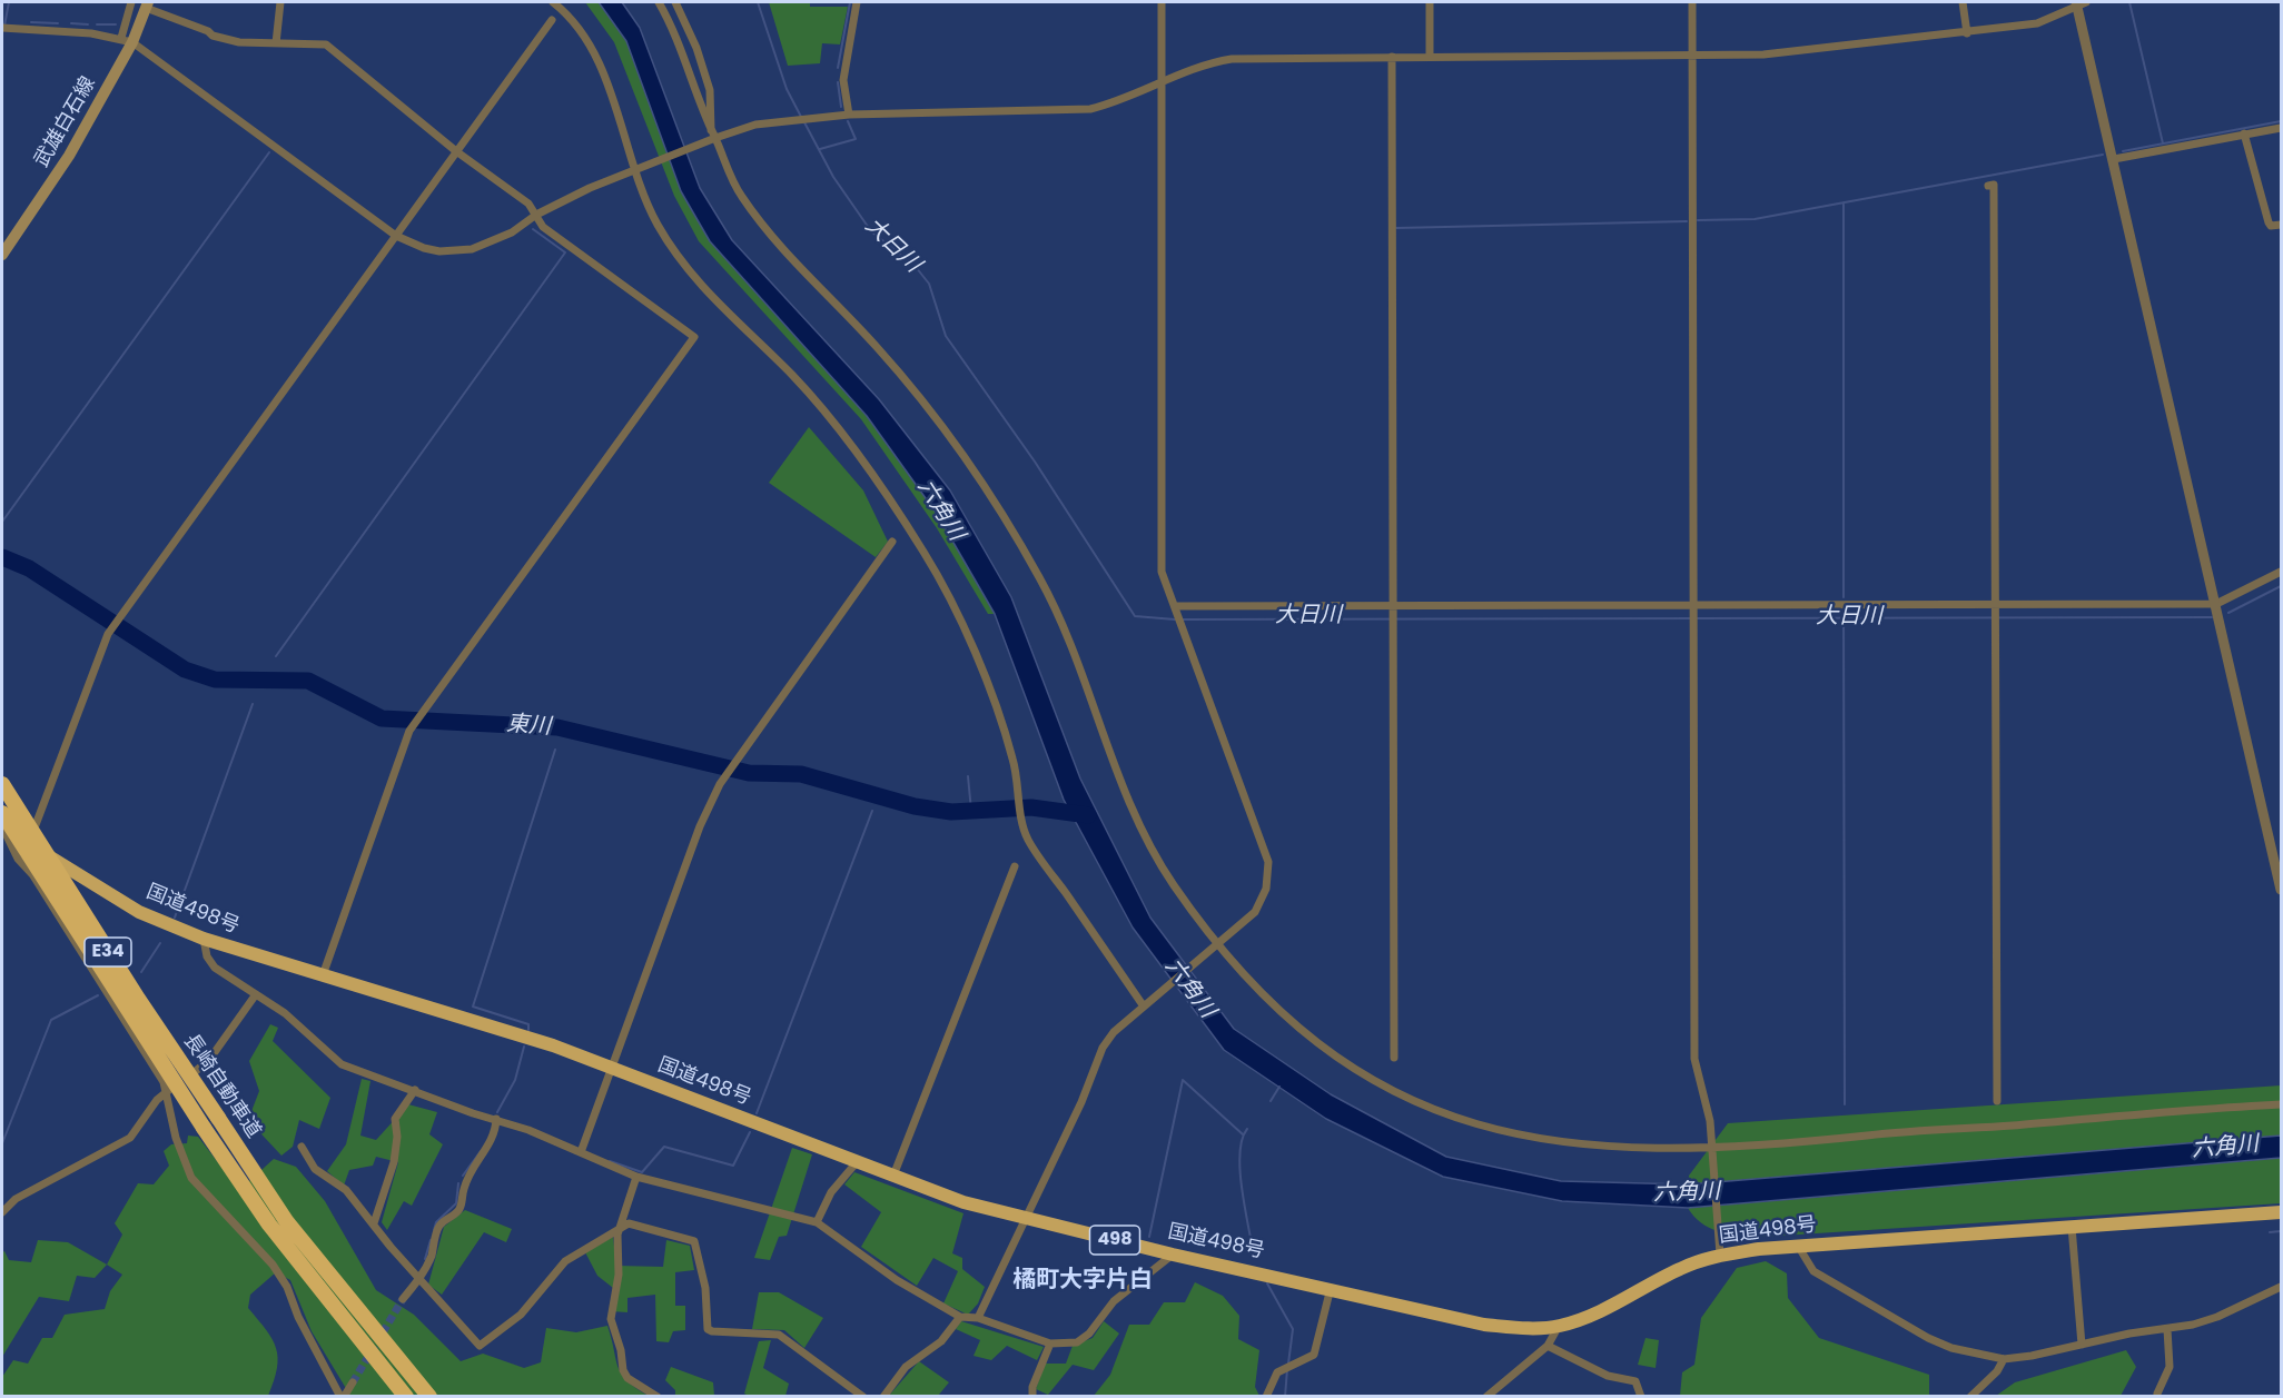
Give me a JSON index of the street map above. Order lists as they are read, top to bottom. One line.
{"streets":{"highway":["国道498号","E34","長崎自動車道","498"],"main road":["武雄白石線"]},"districts":["橘町大字片白"],"water":["大日川","六角川","東川"]}
